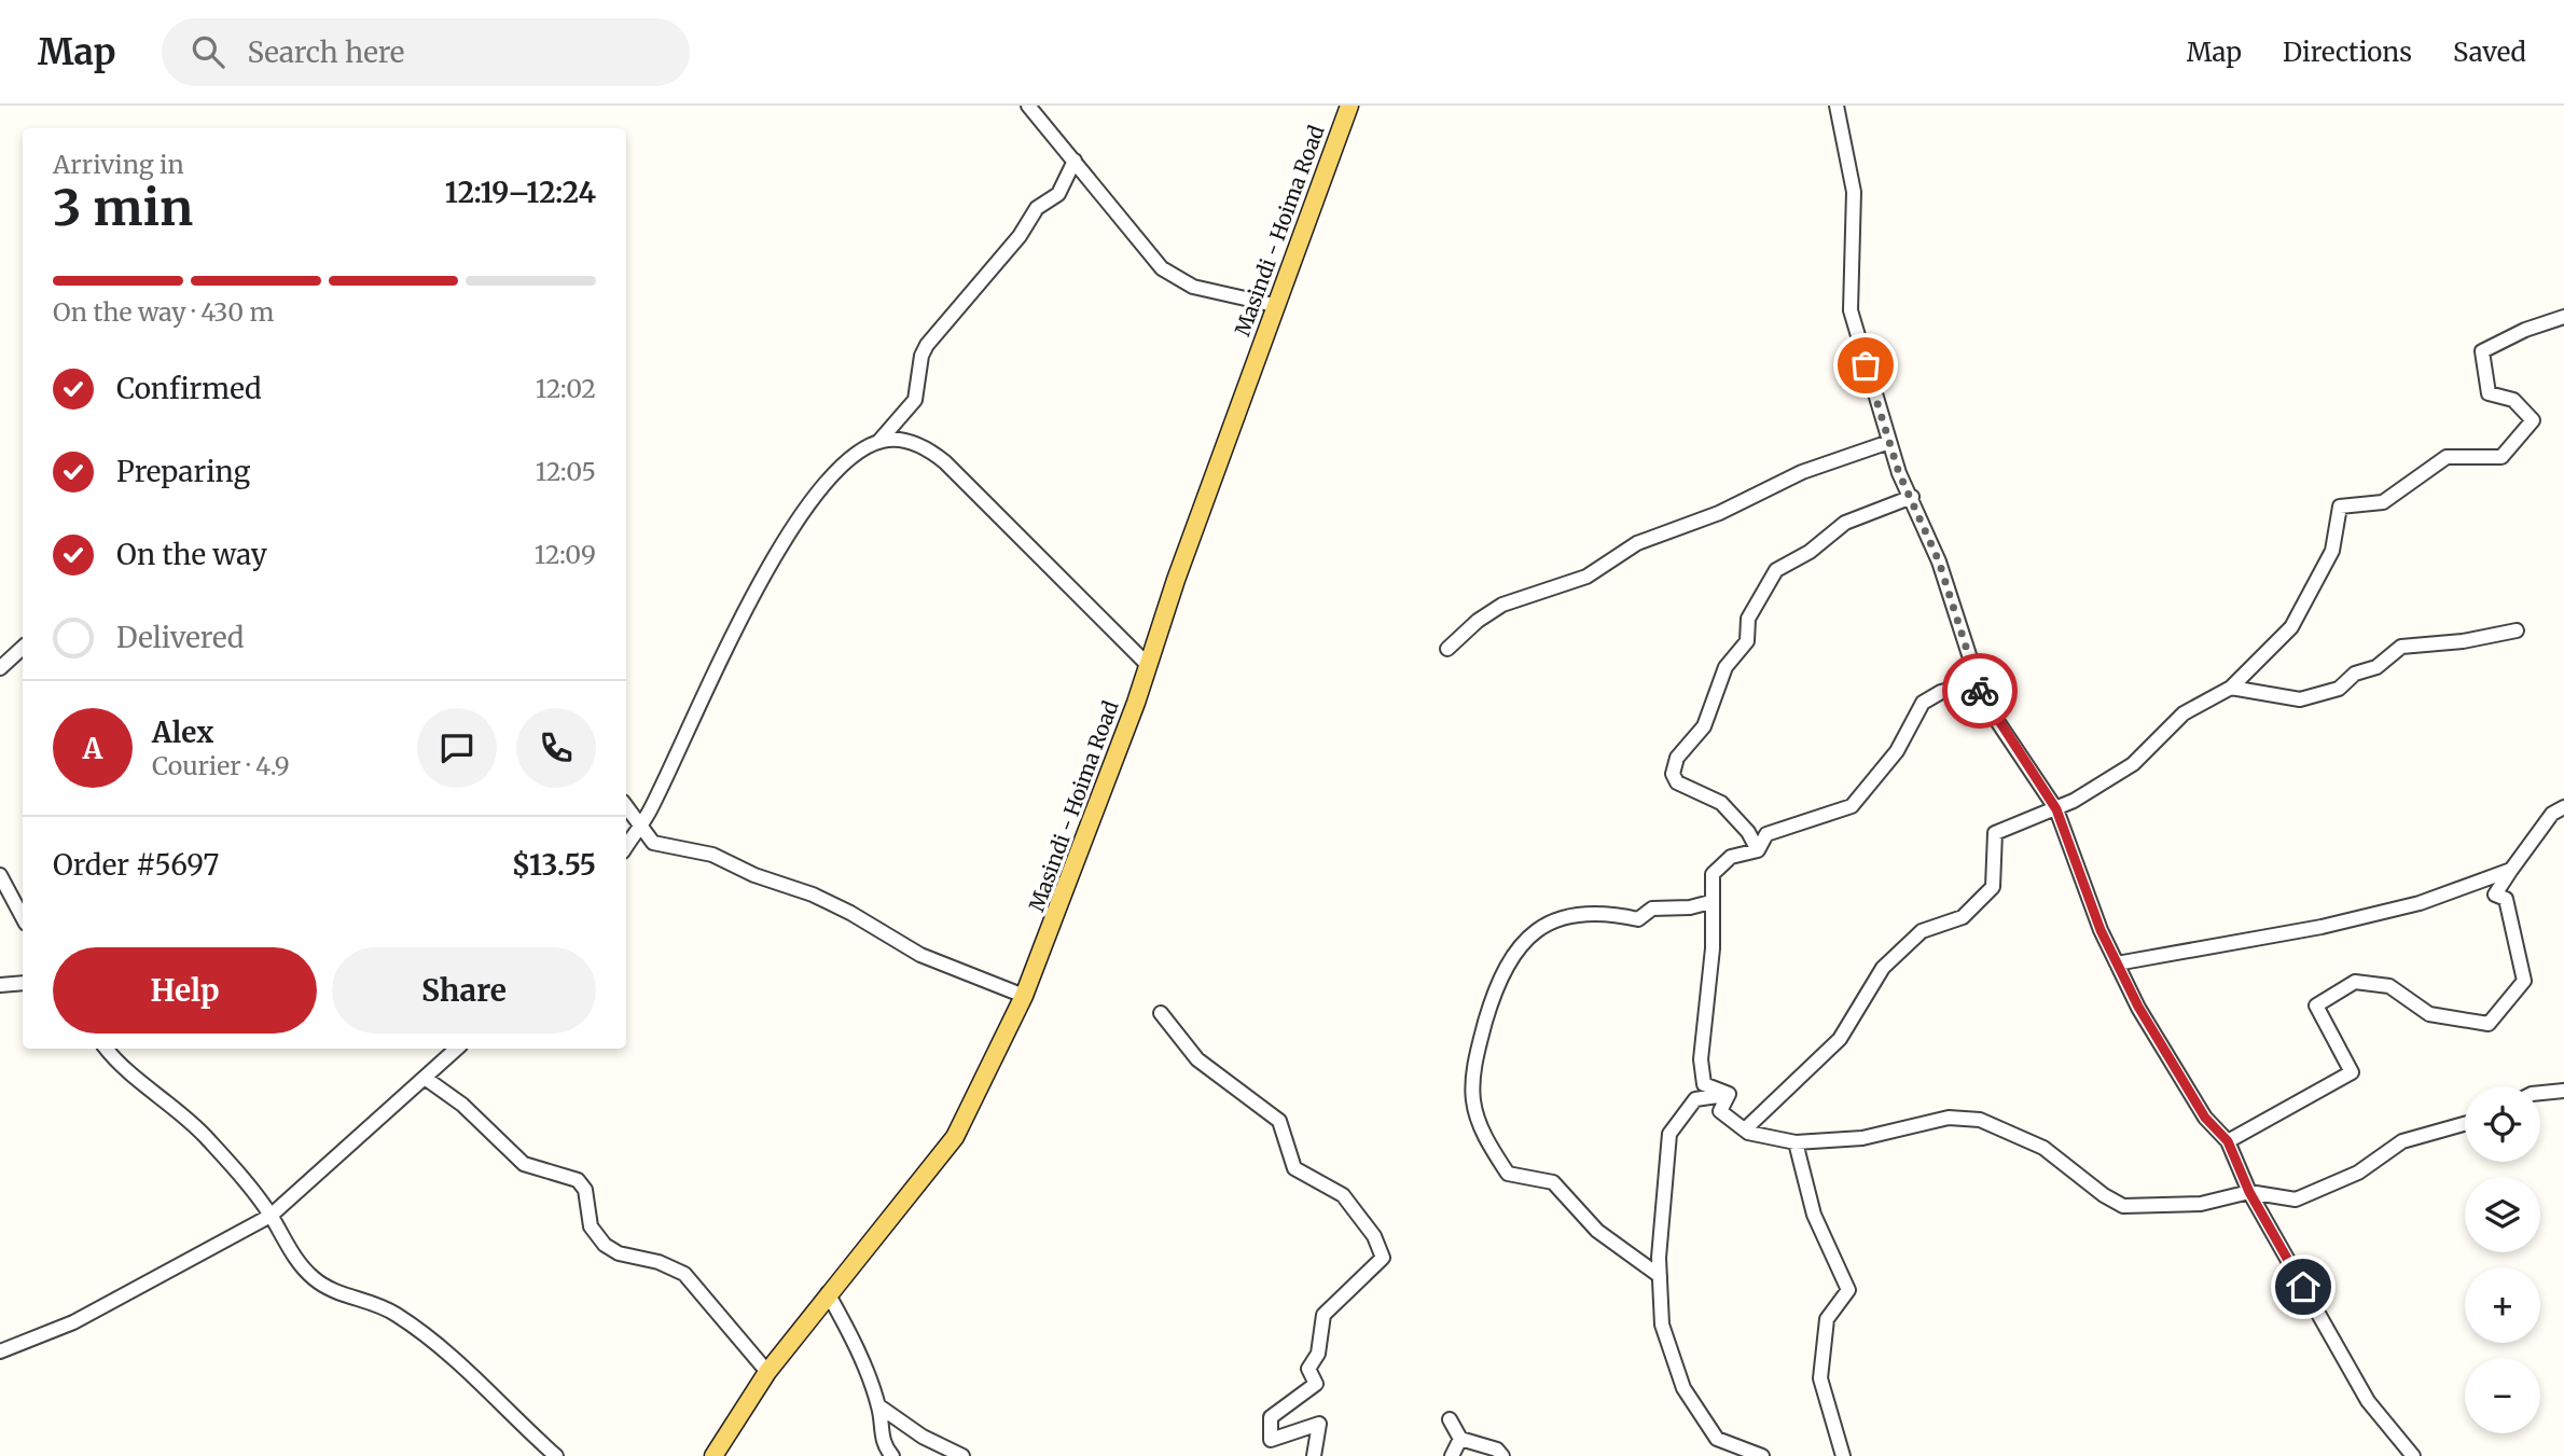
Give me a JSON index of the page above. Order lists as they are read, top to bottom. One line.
{"streets":{"main road":["Masindi - Hoima Road"]},"page":{"header":"Map","search":"Search here","nav":["Map","Directions","Saved"],"heading":["3 min","Arriving in","12:19–12:24"],"panel":["Alex","Courier · 4.9","Order #5697","$13.55"],"bar":"On the way · 430 m","list":[["Confirmed","12:02"],["Preparing","12:05"],["On the way","12:09"],"Delivered"],"round":"A","buttons":["Help","Share"],"map_buttons":["+","−"]}}
